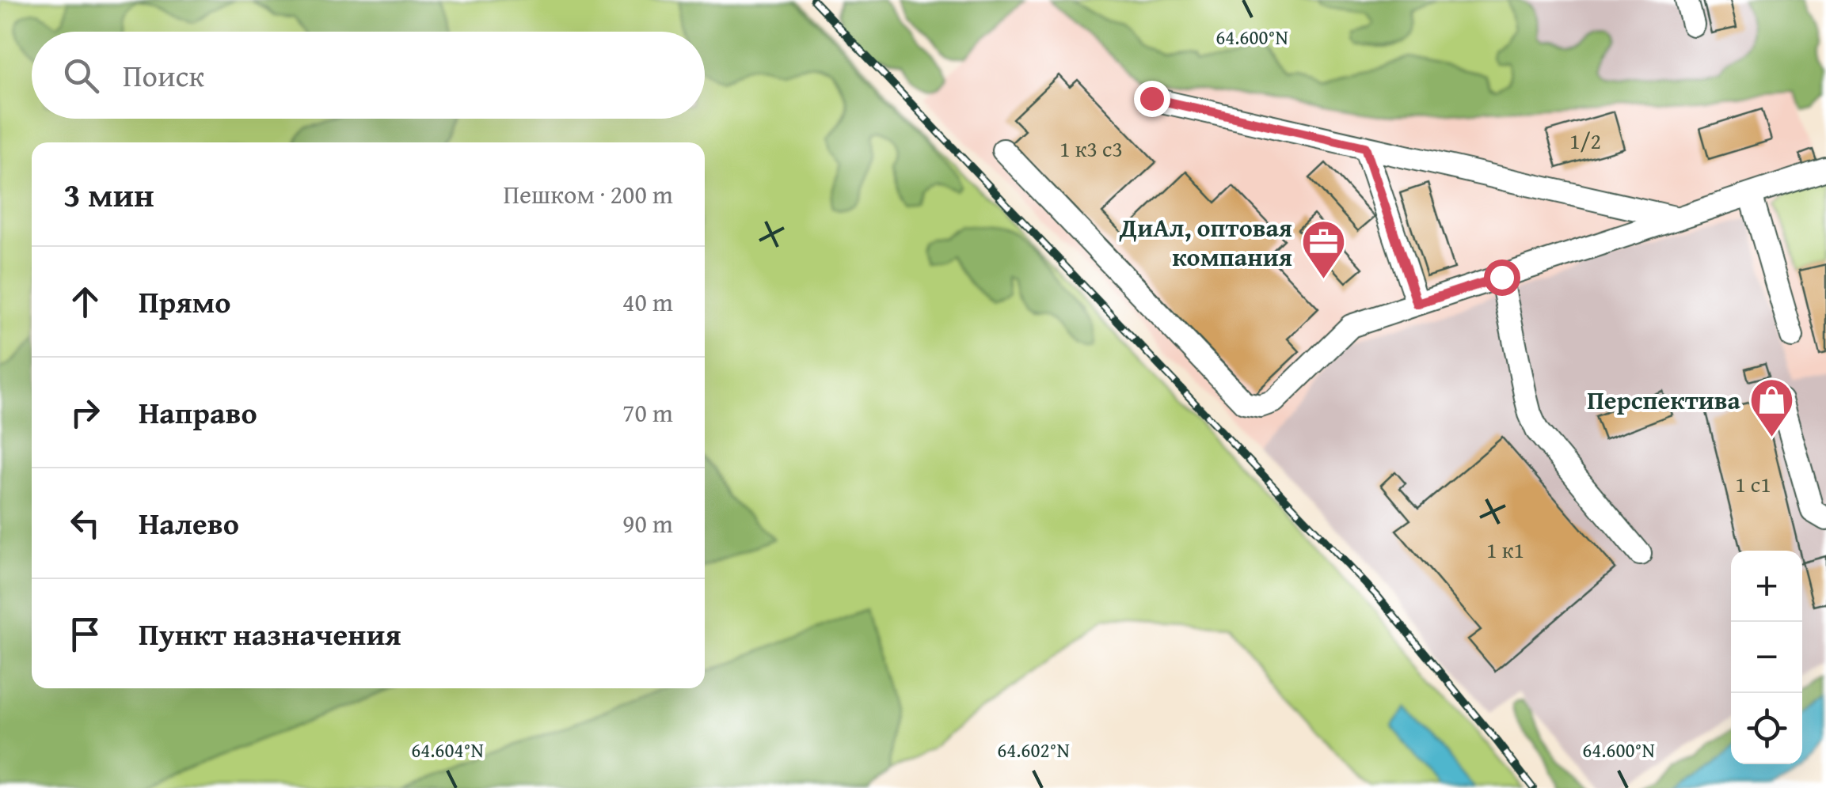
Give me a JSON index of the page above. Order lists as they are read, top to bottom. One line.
{"places":{"office":["ДиАл, оптовая компания"],"shop":["Перспектива"]},"house_numbers":["1/2","1 к3 с3","1 с1","1 к1"],"page":{"search":"Поиск","heading":["3 мин","Пешком · 200 m"],"list":[["Прямо","40 m"],["Направо","70 m"],["Налево","90 m"],"Пункт назначения"],"map_buttons":["+","−"]},"coordinates":["64.600°N","64.604°N","64.602°N"]}
